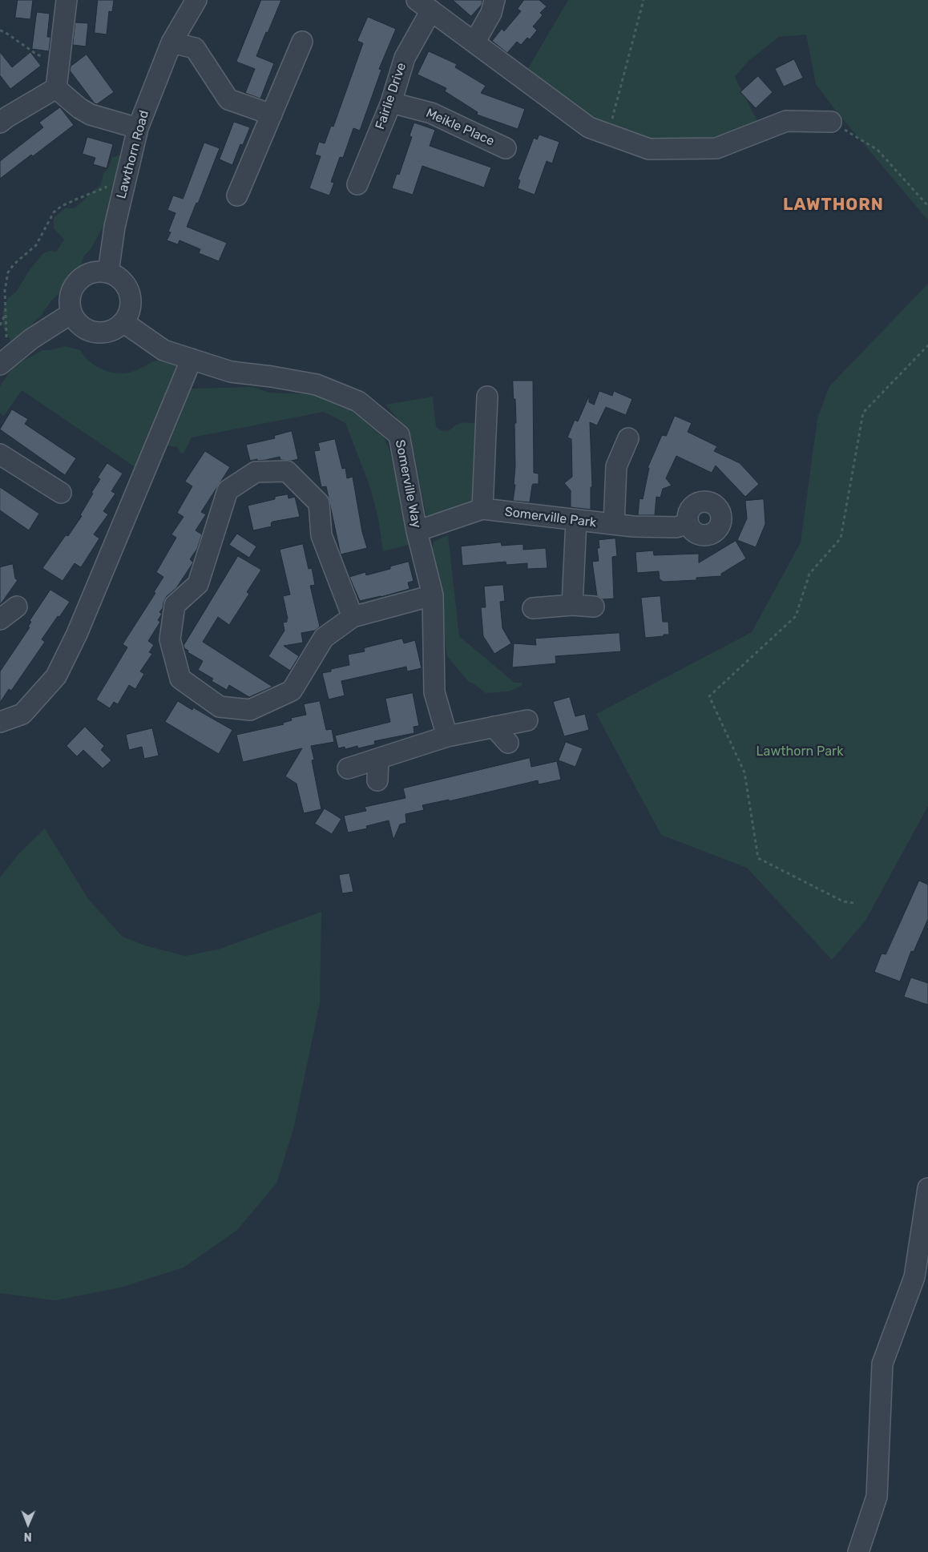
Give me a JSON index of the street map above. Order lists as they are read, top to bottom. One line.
{"streets":{"street":["Fairlie Drive","Meikle Place","Lawthorn Road","Somerville Way","Somerville Park"]},"crossings":[["Fairlie Drive","Meikle Place"],["Lawthorn Road","Somerville Way"],["Somerville Way","Somerville Park"]],"districts":["LAWTHORN"],"parks":["Lawthorn Park"],"north":"bottom"}
